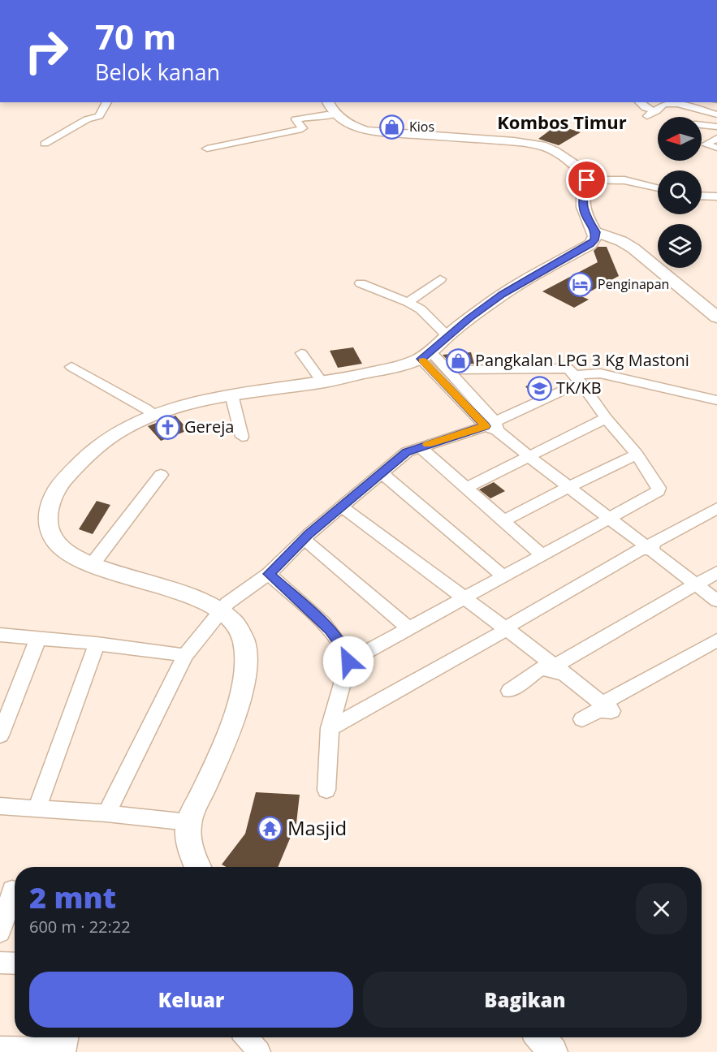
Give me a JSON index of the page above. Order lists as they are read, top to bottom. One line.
{"districts":["Kombos Timur"],"places":{"shop":["Kios","Pangkalan LPG 3 Kg Mastoni"],"hotel":["Penginapan"],"school or university":["TK/KB"],"church":["Gereja"],"temple":["Masjid"]},"north":"left","page":{"turn":["70 m","Belok kanan"],"heading":["2 mnt","600 m · 22:22"],"buttons":["Keluar","Bagikan"]}}
